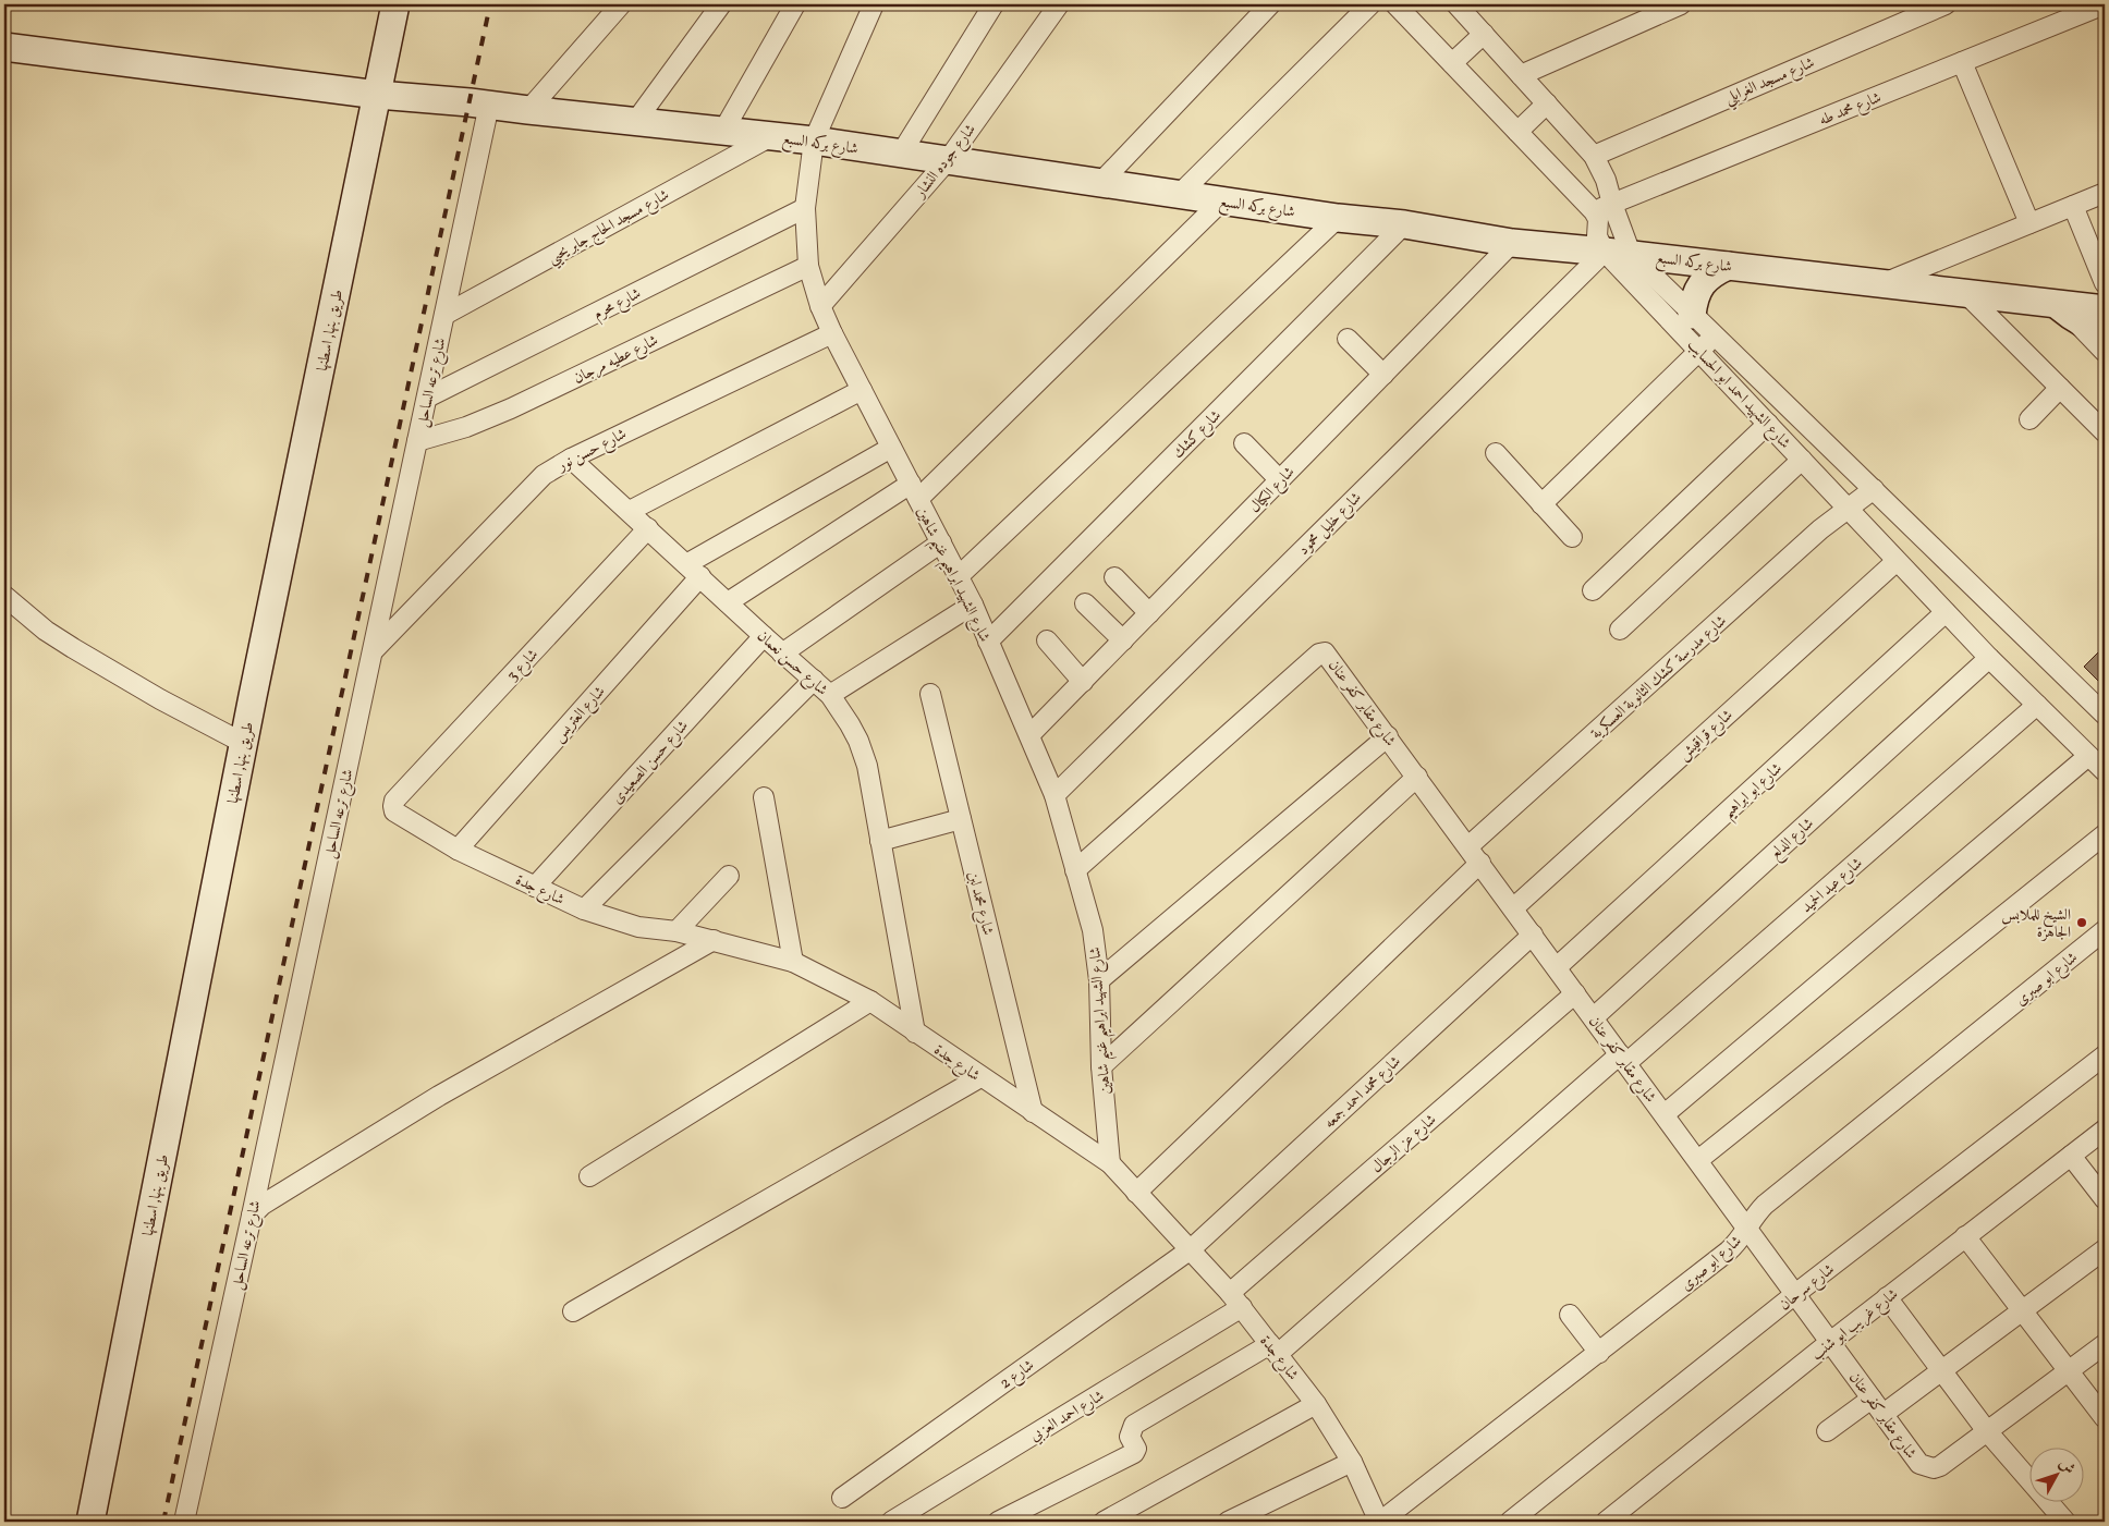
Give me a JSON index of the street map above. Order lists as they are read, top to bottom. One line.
{"streets":{"main road":["شارع بركه السبع","طريق بنها, اسطنها"],"street":["شارع مسجد الغرابلي","شارع محمد طه","شارع جوده النشار","شارع مسجد الحاج جابر يحيي","شارع محرم","شارع عطيه مرجان","شارع ترعه الساحل","شارع الشهيد احمد ابو الحسايب","شارع كشك","شارع حسن نور","شارع الكيال","شارع خليل محمود","شارع الشهيد ابراهيم غنيم شاهين","شارع حسن نعمان","شارع 3","شارع مدرسة كشك الثانوية العسكرية","شارع مقابر كفر عنان","شارع العتريس","شارع قراقيش","شارع حسن الصعيدى","شارع ابو ابراهيم","شارع الدلع","شارع عبد الحميد","شارع جدة","شارع محمد لبن","شارع ابو صبرى","شارع محمد احمد جمعه","شارع عز الرجال","شارع سرحان","شارع غريب ابو شنب","شارع 2","شارع احمد العزبي"]},"crossings":[["شارع مسجد الغرابلي","شارع الشهيد احمد ابو الحسايب"],["شارع محمد طه","شارع الشهيد احمد ابو الحسايب"],["شارع بركه السبع","شارع جوده النشار"],["شارع بركه السبع","شارع مسجد الحاج جابر يحيي"],["شارع بركه السبع","طريق بنها, اسطنها"],["شارع بركه السبع","شارع ترعه الساحل"],["شارع بركه السبع","شارع الشهيد احمد ابو الحسايب"],["شارع بركه السبع","شارع كشك"],["شارع بركه السبع","شارع الكيال"],["شارع بركه السبع","شارع خليل محمود"],["شارع بركه السبع","شارع الشهيد ابراهيم غنيم شاهين"],["شارع جوده النشار","شارع الشهيد ابراهيم غنيم شاهين"],["شارع مسجد الحاج جابر يحيي","شارع ترعه الساحل"],["شارع محرم","شارع ترعه الساحل"],["شارع محرم","شارع الشهيد ابراهيم غنيم شاهين"],["شارع عطيه مرجان","شارع ترعه الساحل"],["شارع عطيه مرجان","شارع الشهيد ابراهيم غنيم شاهين"],["شارع ترعه الساحل","شارع حسن نور"],["شارع الشهيد احمد ابو الحسايب","شارع خليل محمود"],["شارع الشهيد احمد ابو الحسايب","شارع مدرسة كشك الثانوية العسكرية"],["شارع الشهيد احمد ابو الحسايب","شارع قراقيش"],["شارع الشهيد احمد ابو الحسايب","شارع ابو ابراهيم"],["شارع الشهيد احمد ابو الحسايب","شارع الدلع"],["شارع الشهيد احمد ابو الحسايب","شارع عبد الحميد"],["شارع كشك","شارع الشهيد ابراهيم غنيم شاهين"],["شارع حسن نور","شارع الشهيد ابراهيم غنيم شاهين"],["شارع حسن نور","شارع حسن نعمان"],["شارع الكيال","شارع الشهيد ابراهيم غنيم شاهين"],["شارع خليل محمود","شارع الشهيد ابراهيم غنيم شاهين"],["شارع الشهيد ابراهيم غنيم شاهين","شارع مقابر كفر عنان"],["شارع الشهيد ابراهيم غنيم شاهين","شارع العتريس"],["شارع الشهيد ابراهيم غنيم شاهين","شارع جدة"],["شارع حسن نعمان","شارع 3"],["شارع حسن نعمان","شارع العتريس"],["شارع حسن نعمان","شارع حسن الصعيدى"],["شارع حسن نعمان","شارع جدة"],["شارع 3","شارع جدة"],["شارع مدرسة كشك الثانوية العسكرية","شارع مقابر كفر عنان"],["شارع مقابر كفر عنان","شارع قراقيش"],["شارع مقابر كفر عنان","شارع ابو ابراهيم"],["شارع مقابر كفر عنان","شارع الدلع"],["شارع مقابر كفر عنان","شارع عبد الحميد"],["شارع مقابر كفر عنان","شارع ابو صبرى"],["شارع مقابر كفر عنان","شارع محمد احمد جمعه"],["شارع مقابر كفر عنان","شارع عز الرجال"],["شارع مقابر كفر عنان","شارع سرحان"],["شارع مقابر كفر عنان","شارع غريب ابو شنب"],["شارع العتريس","شارع جدة"],["شارع حسن الصعيدى","شارع جدة"],["شارع عبد الحميد","شارع جدة"],["شارع جدة","شارع محمد لبن"],["شارع جدة","شارع ابو صبرى"],["شارع جدة","شارع محمد احمد جمعه"],["شارع جدة","شارع عز الرجال"],["شارع جدة","شارع 2"],["شارع جدة","شارع احمد العزبي"],["شارع محمد احمد جمعه","شارع 2"],["شارع عز الرجال","شارع احمد العزبي"]],"places":["الشيخ للملابس الجاهزة"],"north":"top right"}
